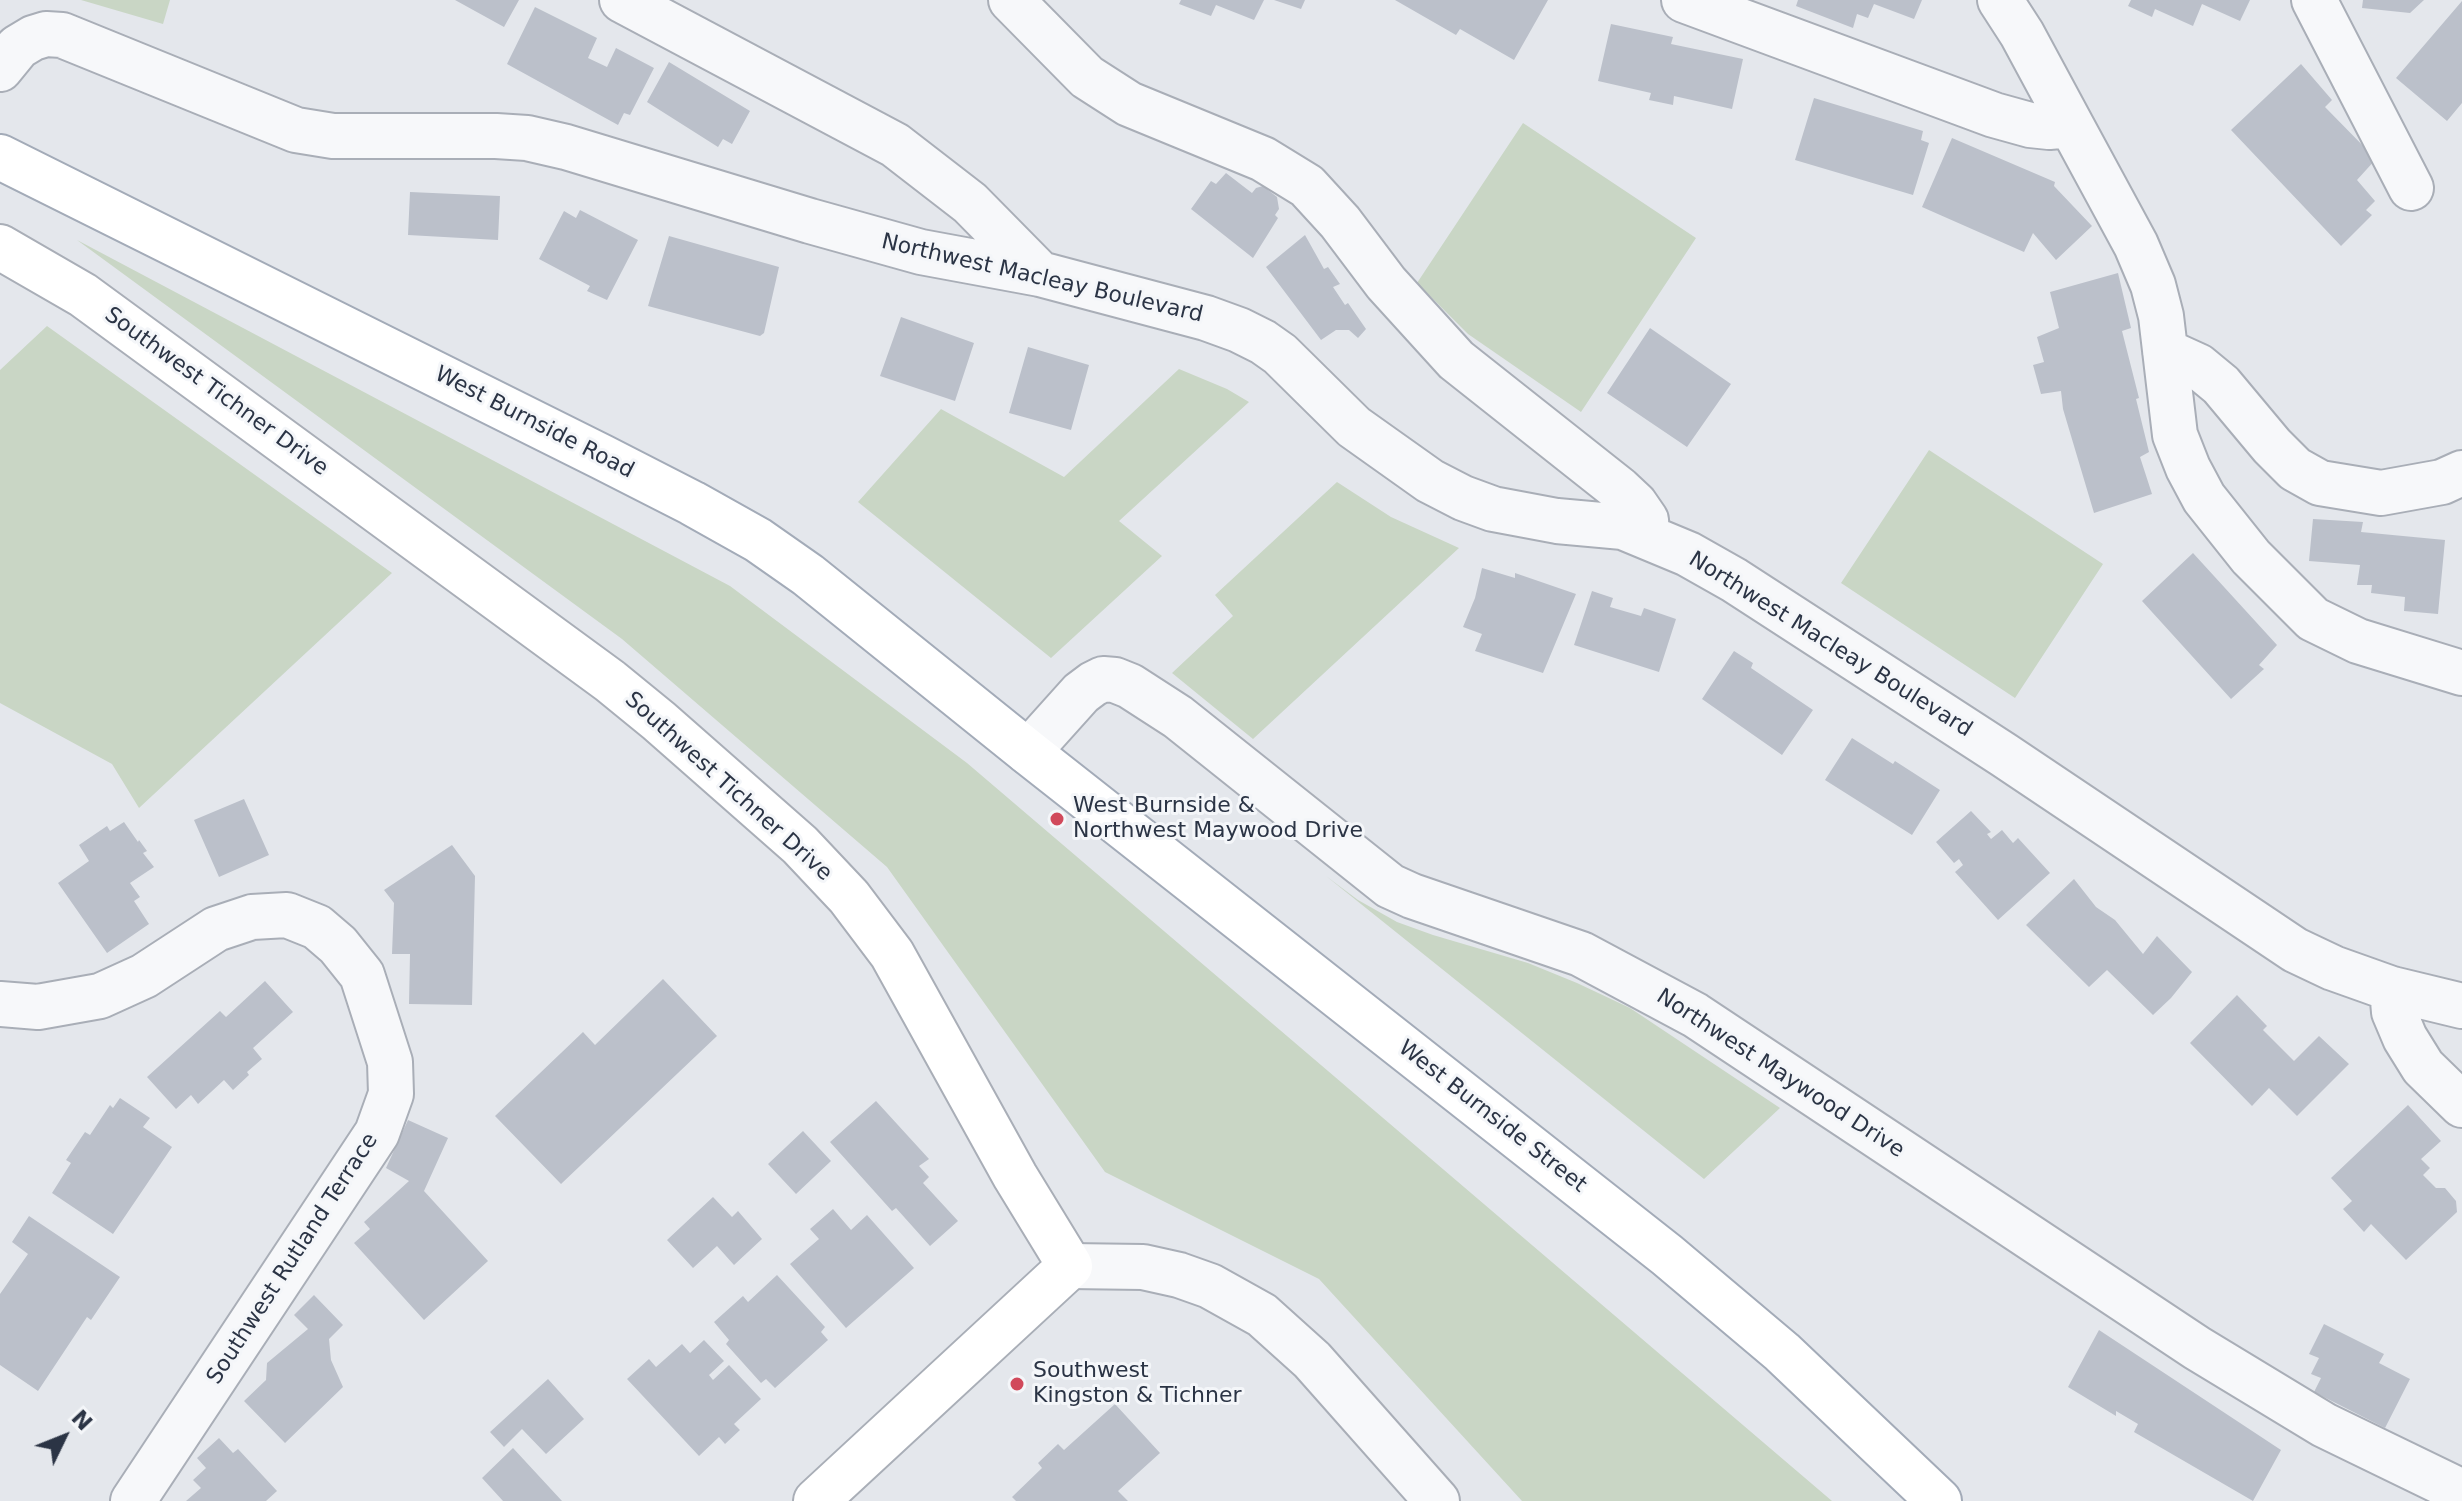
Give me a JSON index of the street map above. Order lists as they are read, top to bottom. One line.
{"streets":{"main road":["Southwest Tichner Drive","West Burnside Road","West Burnside Street"],"street":["Northwest Macleay Boulevard","Northwest Maywood Drive","Southwest Rutland Terrace"]},"crossings":[["West Burnside Road","Northwest Maywood Drive"],["West Burnside Road","West Burnside Street"],["Northwest Maywood Drive","West Burnside Street"]],"places":["West Burnside & Northwest Maywood Drive","Southwest Kingston & Tichner"],"north":"top right"}
